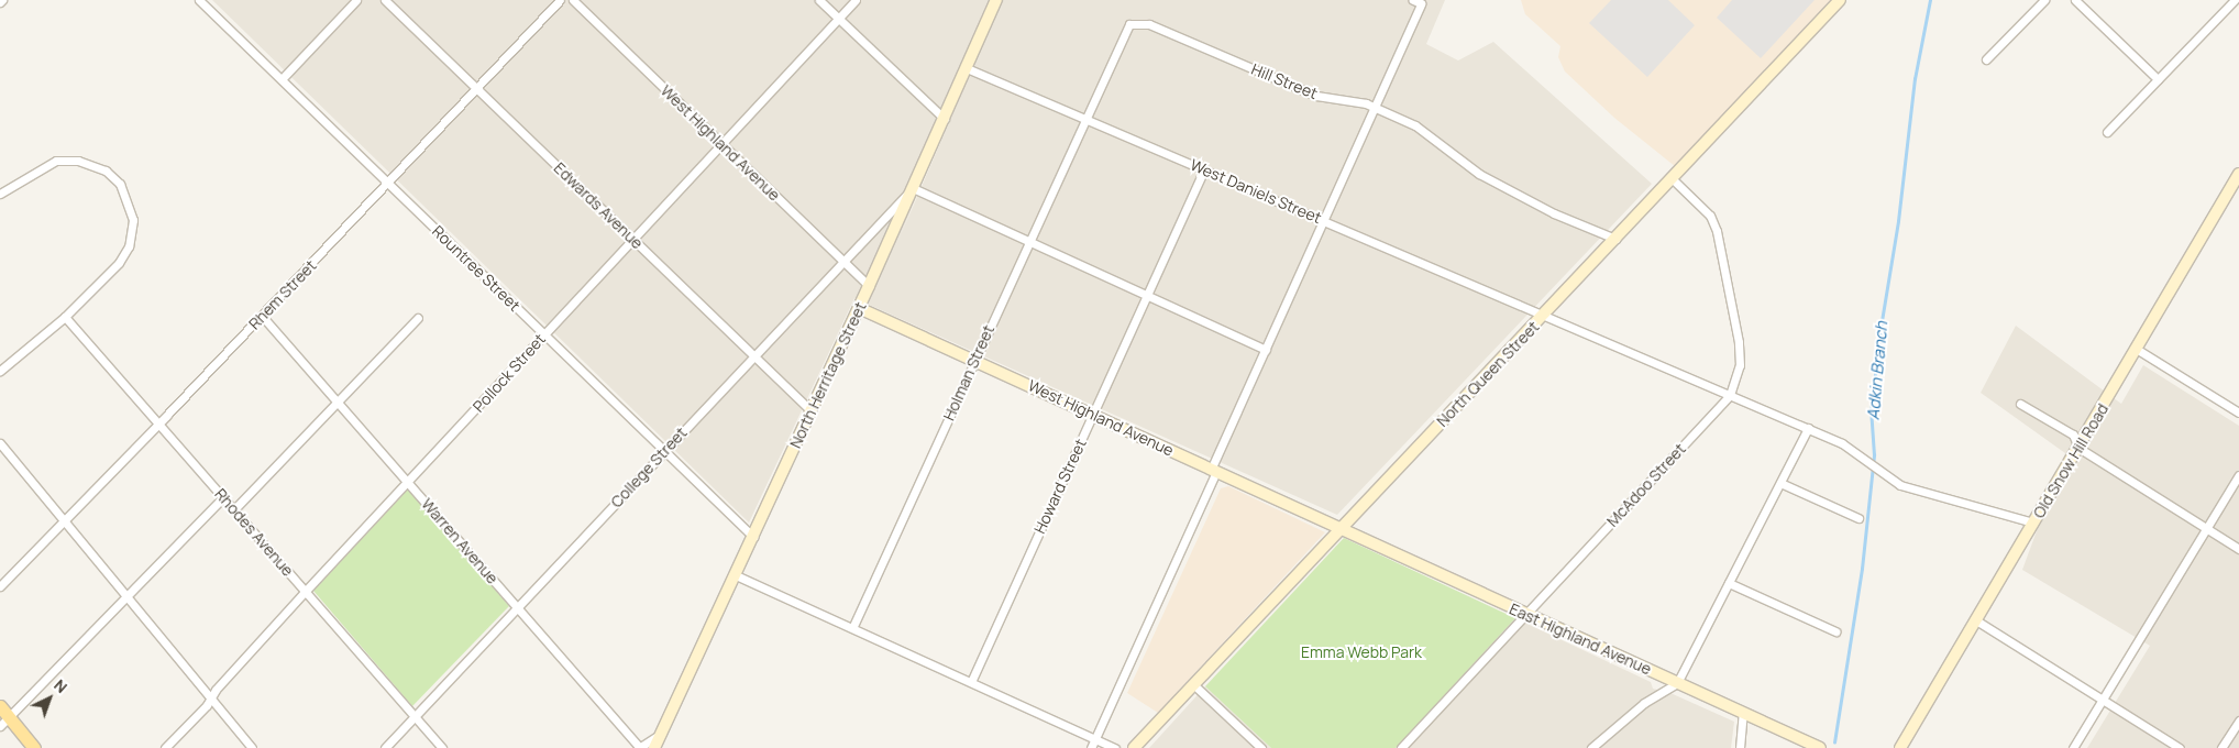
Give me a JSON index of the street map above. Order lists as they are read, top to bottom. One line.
{"streets":{"street":["Hill Street","West Highland Avenue","West Daniels Street","Edwards Avenue","Rountree Street","Rhem Street","Pollock Street","Holman Street","North Queen Street","North Herritage Street","Old Snow Hill Road","College Street","McAdoo Street","Howard Street","Rhodes Avenue","Warren Avenue","East Highland Avenue"]},"crossings":[["Hill Street","West Daniels Street"],["Hill Street","Holman Street"],["Hill Street","North Queen Street"],["West Highland Avenue","Pollock Street"],["West Highland Avenue","Holman Street"],["West Highland Avenue","North Queen Street"],["West Highland Avenue","North Herritage Street"],["West Highland Avenue","College Street"],["West Highland Avenue","Howard Street"],["West Highland Avenue","East Highland Avenue"],["West Daniels Street","Holman Street"],["West Daniels Street","North Queen Street"],["West Daniels Street","North Herritage Street"],["West Daniels Street","Old Snow Hill Road"],["West Daniels Street","McAdoo Street"],["West Daniels Street","Howard Street"],["Edwards Avenue","Rhem Street"],["Edwards Avenue","Pollock Street"],["Edwards Avenue","North Herritage Street"],["Edwards Avenue","College Street"],["Rountree Street","Rhem Street"],["Rountree Street","Pollock Street"],["Rountree Street","North Herritage Street"],["Rountree Street","College Street"],["Rhem Street","Rhodes Avenue"],["Rhem Street","Warren Avenue"],["Pollock Street","Rhodes Avenue"],["Pollock Street","Warren Avenue"],["North Queen Street","McAdoo Street"],["North Queen Street","East Highland Avenue"],["North Herritage Street","College Street"],["North Herritage Street","Warren Avenue"],["College Street","Rhodes Avenue"],["College Street","Warren Avenue"],["McAdoo Street","East Highland Avenue"]],"water":["Adkin Branch"],"parks":["Emma Webb Park"],"north":"top right"}
